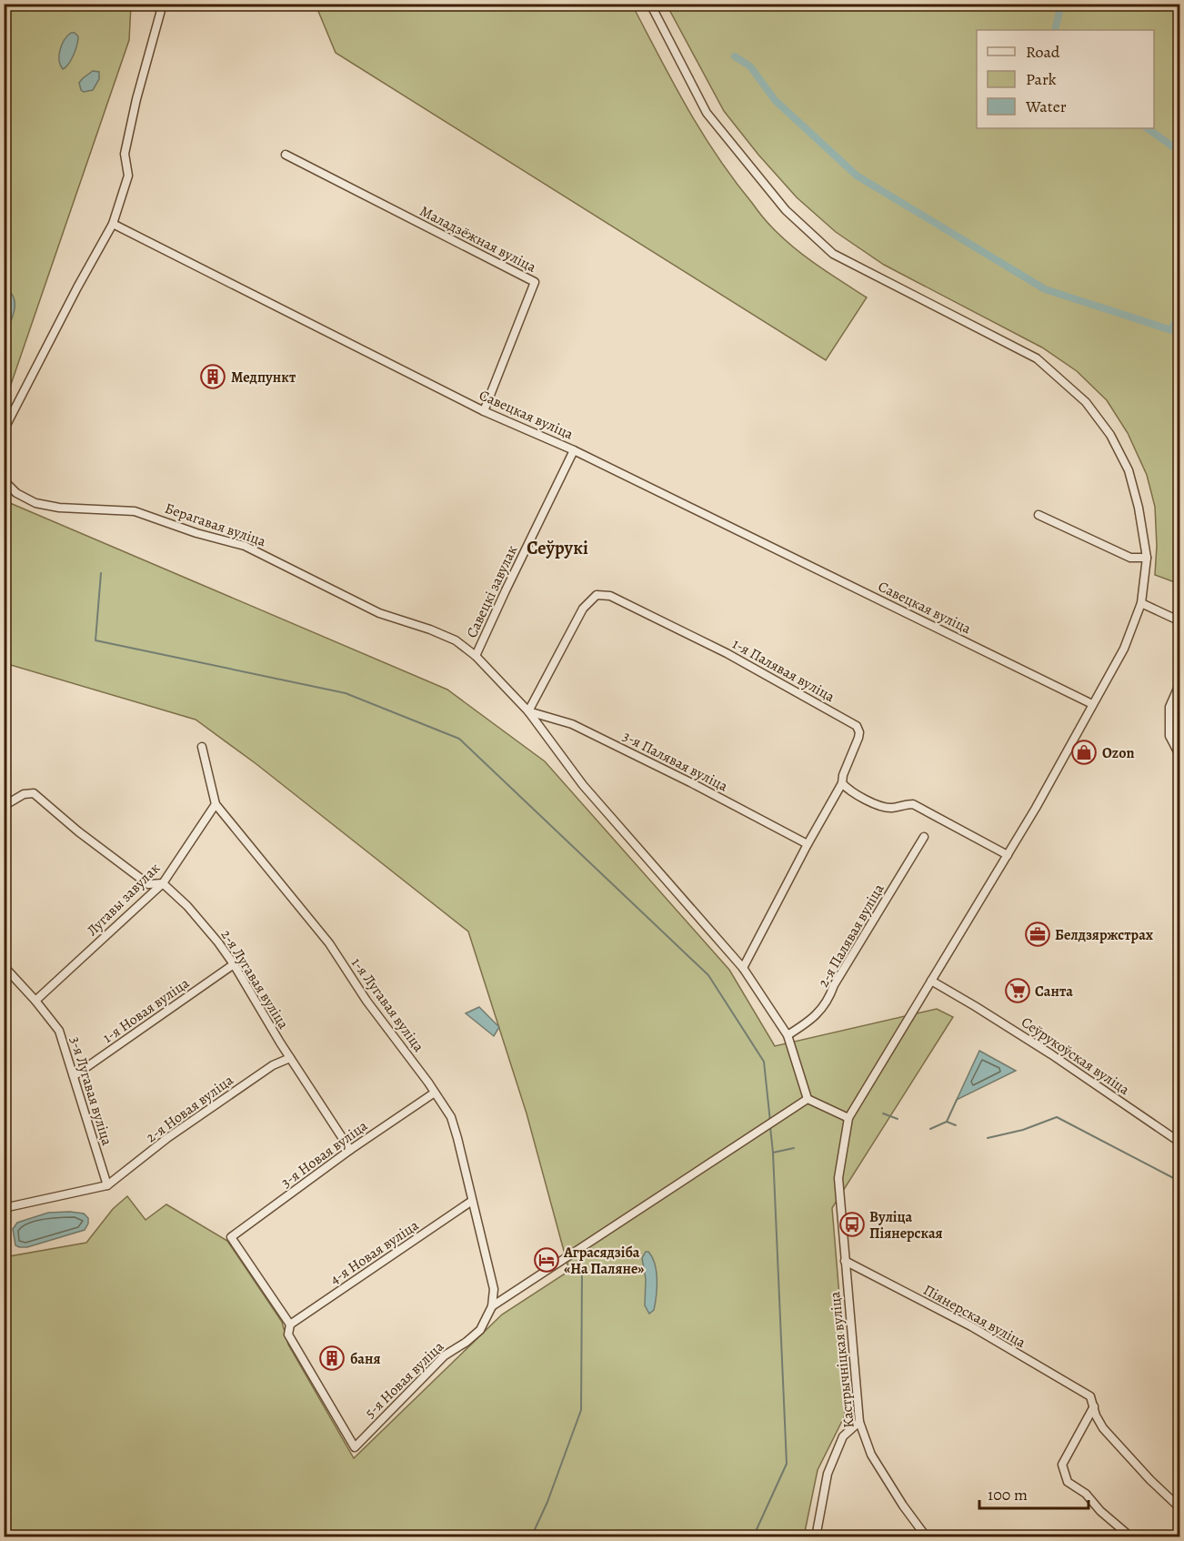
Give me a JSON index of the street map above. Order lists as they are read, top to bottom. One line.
{"streets":{"street":["Маладзёжная вуліца","Савецкая вуліца","Берагавая вуліца","Савецкі завулак","1-я Палявая вуліца","3-я Палявая вуліца","Лугавы завулак","2-я Палявая вуліца","2-я Лугавая вуліца","1-я Лугавая вуліца","1-я Новая вуліца","Сеўрукоўская вуліца","3-я Лугавая вуліца","2-я Новая вуліца","3-я Новая вуліца","4-я Новая вуліца","Піянерская вуліца","Кастрычніцкая вуліца","5-я Новая вуліца"]},"crossings":[["Маладзёжная вуліца","Савецкая вуліца"],["Савецкая вуліца","Савецкі завулак"],["Берагавая вуліца","Савецкі завулак"],["Берагавая вуліца","1-я Палявая вуліца"],["Берагавая вуліца","3-я Палявая вуліца"],["Берагавая вуліца","2-я Палявая вуліца"],["1-я Палявая вуліца","3-я Палявая вуліца"],["Лугавы завулак","2-я Лугавая вуліца"],["Лугавы завулак","1-я Лугавая вуліца"],["Лугавы завулак","3-я Лугавая вуліца"],["2-я Лугавая вуліца","1-я Новая вуліца"],["2-я Лугавая вуліца","2-я Новая вуліца"],["2-я Лугавая вуліца","3-я Новая вуліца"],["1-я Лугавая вуліца","3-я Новая вуліца"],["1-я Лугавая вуліца","4-я Новая вуліца"],["1-я Лугавая вуліца","5-я Новая вуліца"],["1-я Новая вуліца","3-я Лугавая вуліца"],["3-я Лугавая вуліца","2-я Новая вуліца"],["3-я Новая вуліца","4-я Новая вуліца"],["3-я Новая вуліца","5-я Новая вуліца"],["4-я Новая вуліца","5-я Новая вуліца"],["Піянерская вуліца","Кастрычніцкая вуліца"]],"districts":["Сеўрукі"],"places":{"building":["Медпункт","баня"],"shop":["Ozon"],"office":["Белдзяржстрах"],"supermarket":["Санта"],"bus stop":["Вуліца Піянерская"],"hotel":["Аграсядзіба «На Паляне»"]},"legend":["Road","Park","Water"],"scale_bar":"100 m"}
